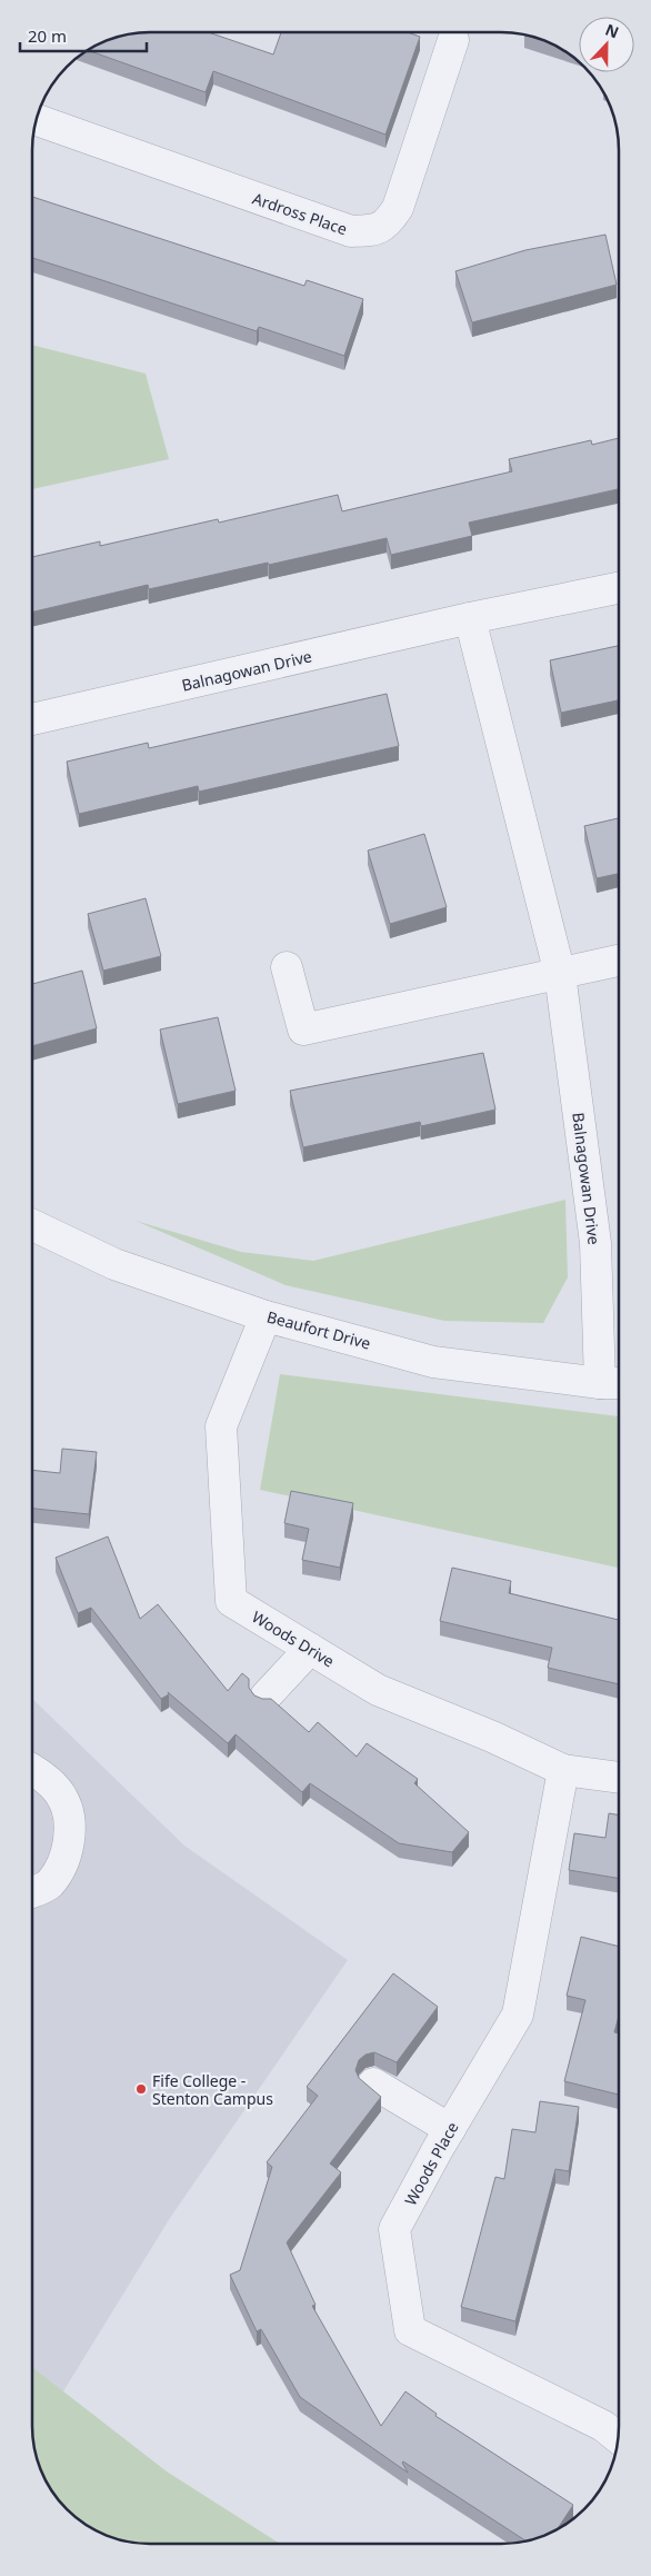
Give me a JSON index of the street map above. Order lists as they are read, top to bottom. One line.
{"streets":{"street":["Ardross Place","Balnagowan Drive","Beaufort Drive","Woods Drive","Woods Place"]},"crossings":[["Balnagowan Drive","Beaufort Drive"],["Beaufort Drive","Woods Drive"],["Woods Drive","Woods Place"]],"places":["Fife College - Stenton Campus"],"scale_bar":"20 m","north":"top"}
